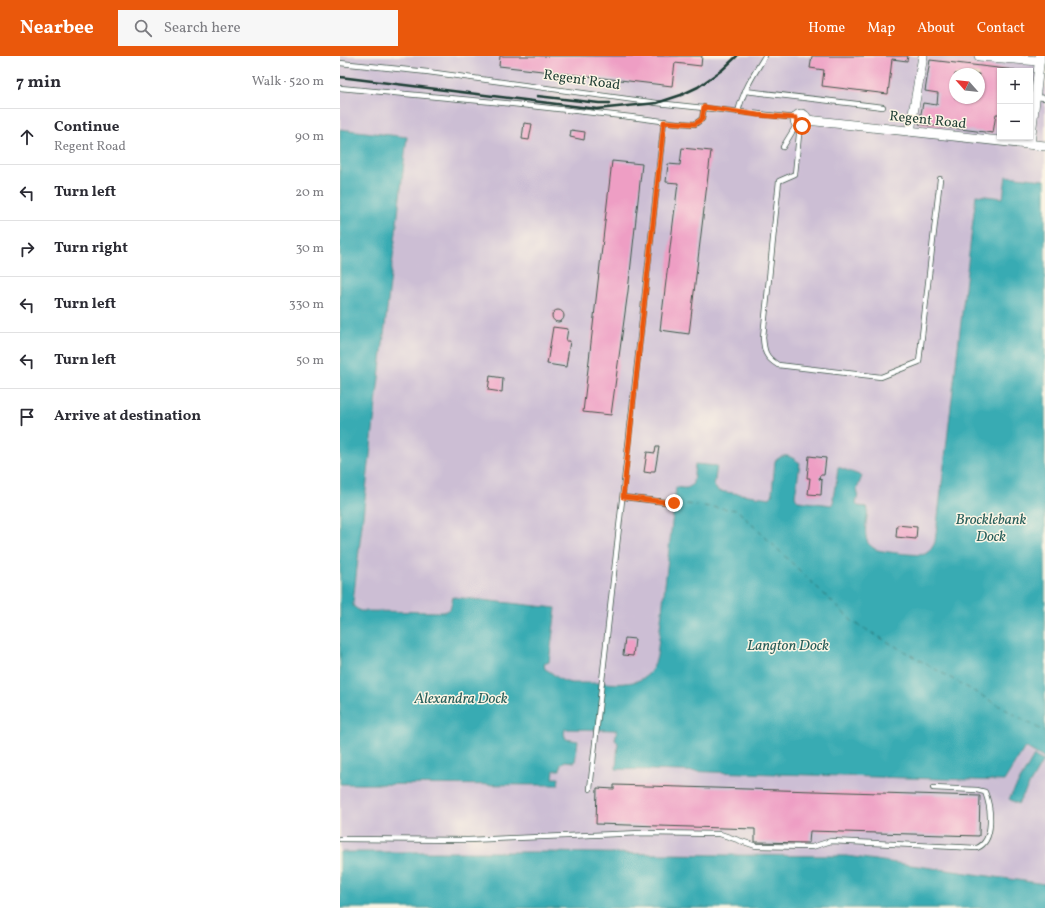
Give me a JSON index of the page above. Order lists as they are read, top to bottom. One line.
{"streets":{"street":["Regent Road"]},"water":["Brocklebank Dock","Langton Dock","Alexandra Dock"],"north":"top left","page":{"header":"Nearbee","search":"Search here","nav":["Home","Map","About","Contact"],"heading":["7 min","Walk · 520 m"],"map_buttons":["+","−"],"list":[["Continue","Regent Road","90 m"],["Turn left","20 m"],["Turn right","30 m"],["Turn left","330 m"],["Turn left","50 m"],"Arrive at destination"]}}
